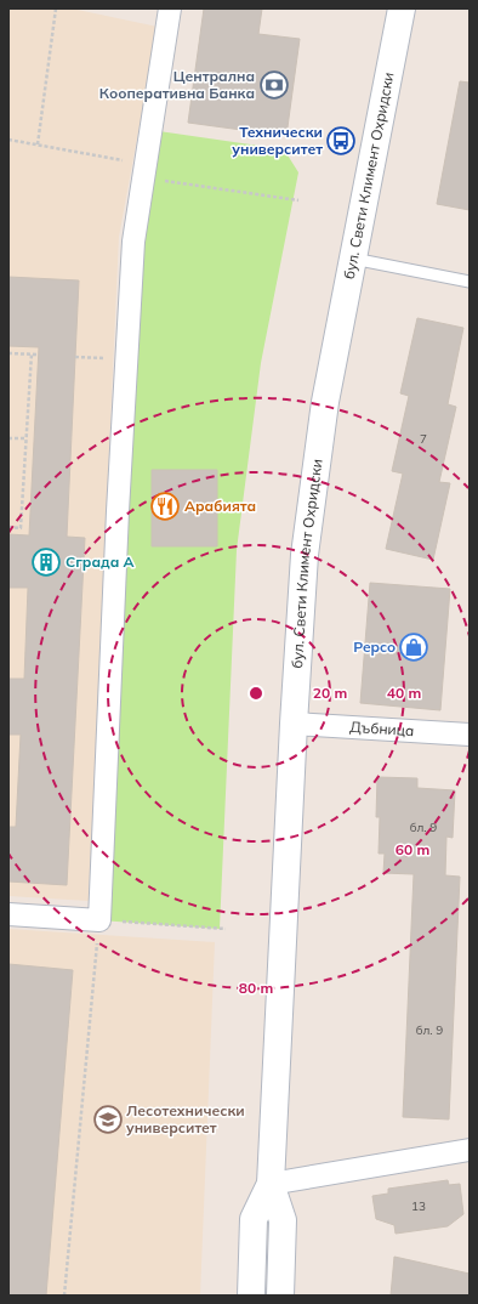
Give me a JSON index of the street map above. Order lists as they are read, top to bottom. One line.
{"streets":{"main road":["бул. Свети Климент Охридски"],"street":["Дъбница"]},"crossings":[["бул. Свети Климент Охридски","Дъбница"]],"places":{"bank":["Централна Кооперативна Банка"],"bus stop":["Технически университет"],"restaurant":["Арабията"],"building":["Сграда А"],"shop":["Pepco"],"school or university":["Лесотехнически университет"]},"house_numbers":["7","бл. 9","бл. 9","13"],"rings":["20 m","40 m","60 m","80 m"]}
